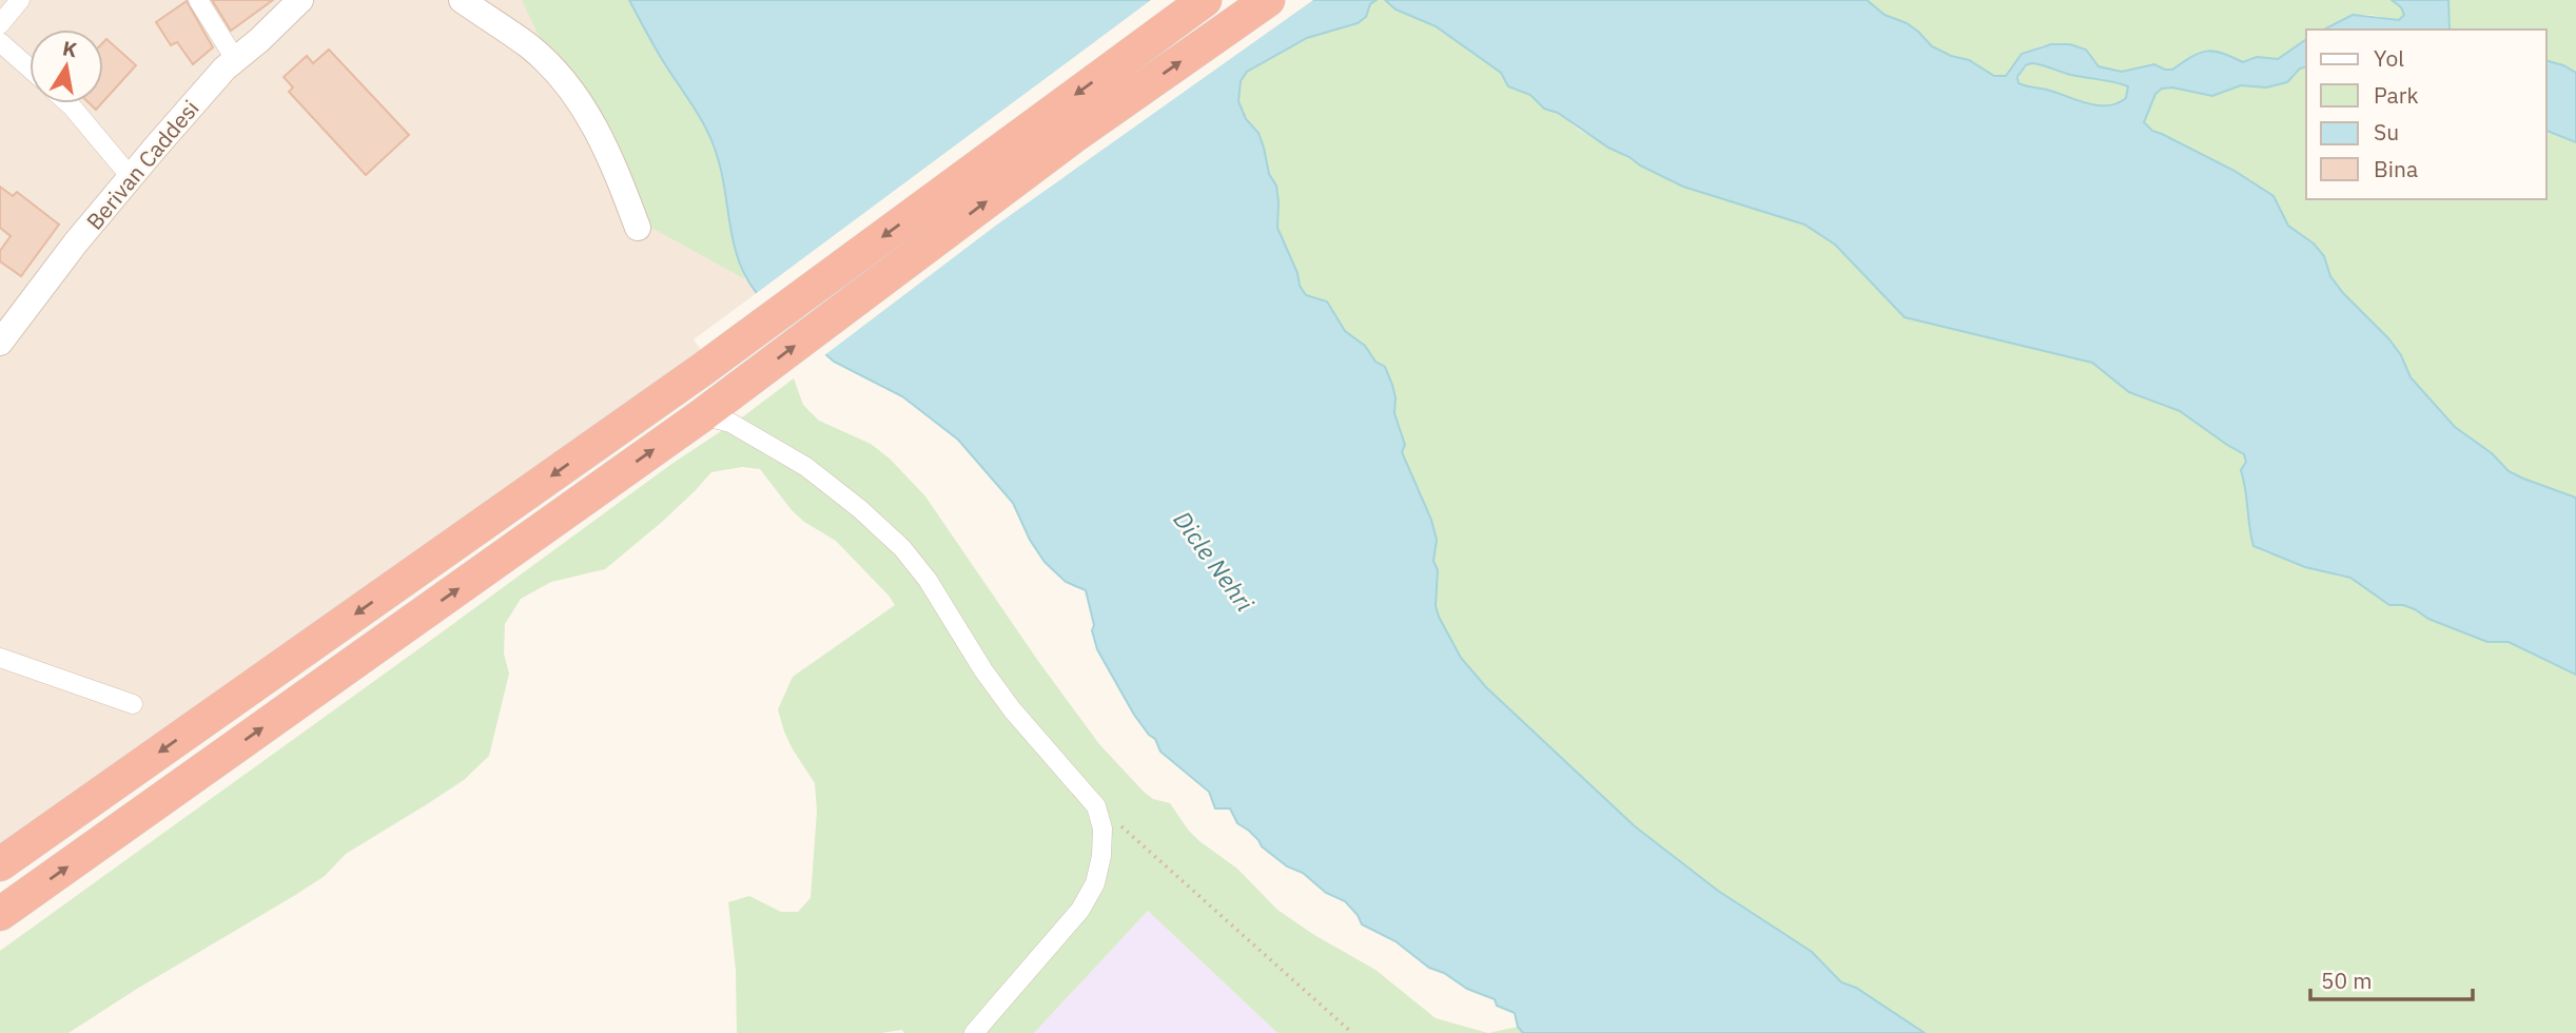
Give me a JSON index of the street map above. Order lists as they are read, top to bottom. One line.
{"streets":{"street":["Berivan Caddesi"]},"water":["Dicle Nehri"],"legend":["Yol","Park","Su","Bina"],"scale_bar":"50 m","north":"top"}
